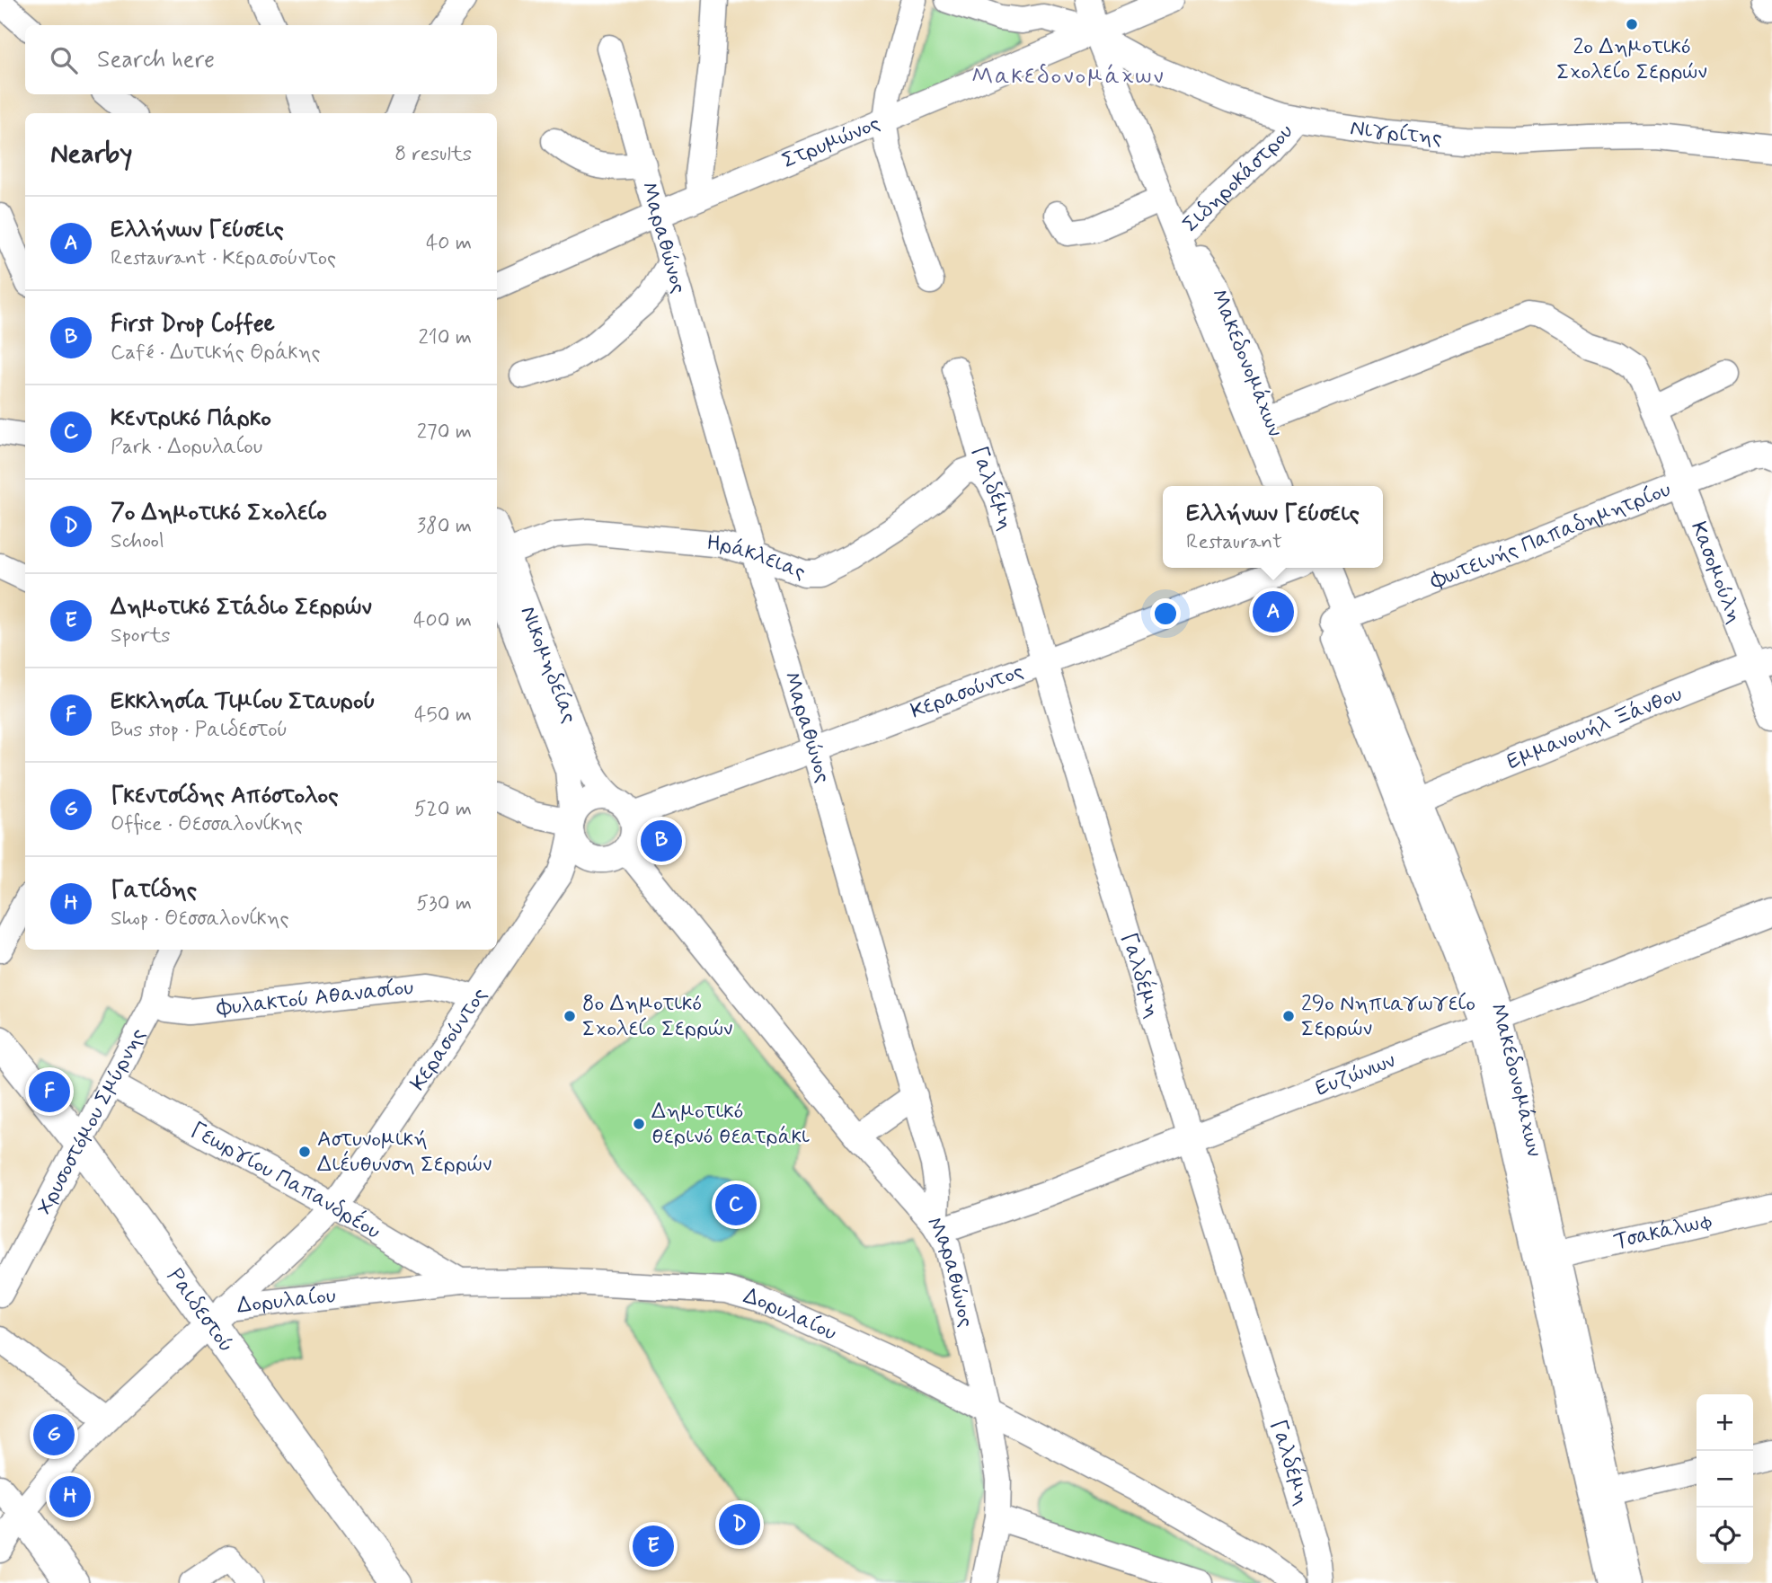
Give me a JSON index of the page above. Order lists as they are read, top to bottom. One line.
{"streets":{"main road":["Ραιδεστού"],"street":["Νιγρίτης","Στρυμώνος","Σιδηροκάστρου","Μαραθώνος","Μακεδονομάχων","Γαλδέμη","Φωτεινής Παπαδημητρίου","Ηράκλειας","Κασομούλη","Νικομηδείας","Κερασούντος","Εμμανουήλ Ξάνθου","Φυλακτού Αθανασίου","Ευζώνων","Χρυσοστόμου Σμύρνης","Γεωργίου Παπανδρέου","Τσακάλωφ","Δορυλαίου"]},"crossings":[["Νιγρίτης","Στρυμώνος"],["Νιγρίτης","Σιδηροκάστρου"],["Νιγρίτης","Μακεδονομάχων"],["Στρυμώνος","Μαραθώνος"],["Στρυμώνος","Μακεδονομάχων"],["Σιδηροκάστρου","Μακεδονομάχων"],["Μαραθώνος","Ηράκλειας"],["Μαραθώνος","Κερασούντος"],["Μαραθώνος","Ευζώνων"],["Μαραθώνος","Δορυλαίου"],["Μακεδονομάχων","Φωτεινής Παπαδημητρίου"],["Μακεδονομάχων","Κασομούλη"],["Μακεδονομάχων","Εμμανουήλ Ξάνθου"],["Μακεδονομάχων","Ευζώνων"],["Μακεδονομάχων","Τσακάλωφ"],["Γαλδέμη","Ηράκλειας"],["Γαλδέμη","Κερασούντος"],["Γαλδέμη","Ευζώνων"],["Φωτεινής Παπαδημητρίου","Κασομούλη"],["Ηράκλειας","Νικομηδείας"],["Κασομούλη","Εμμανουήλ Ξάνθου"],["Νικομηδείας","Κερασούντος"],["Κερασούντος","Φυλακτού Αθανασίου"],["Κερασούντος","Γεωργίου Παπανδρέου"],["Κερασούντος","Δορυλαίου"],["Κερασούντος","Ραιδεστού"],["Φυλακτού Αθανασίου","Χρυσοστόμου Σμύρνης"],["Χρυσοστόμου Σμύρνης","Γεωργίου Παπανδρέου"],["Χρυσοστόμου Σμύρνης","Ραιδεστού"],["Γεωργίου Παπανδρέου","Δορυλαίου"],["Δορυλαίου","Ραιδεστού"]],"districts":["Μακεδονομάχων"],"places":["2ο Δημοτικό Σχολείο Σερρών","8ο Δημοτικό Σχολείο Σερρών","29ο Νηπιαγωγείο Σερρών","Δημοτικό θερινό θεατράκι","Αστυνομική Διέυθυνση Σερρών"],"page":{"search":"Search here","heading":["Nearby","8 results"],"list":[{"mark":"A","name":"Ελλήνων Γεύσεις","note":"Restaurant · Κερασούντος","value":"40 m"},{"mark":"B","name":"First Drop Coffee","note":"Café · Δυτικής Θράκης","value":"210 m"},{"mark":"C","name":"Κεντρικό Πάρκο","note":"Park · Δορυλαίου","value":"270 m"},{"mark":"D","name":"7ο Δημοτικό Σχολείο","note":"School","value":"380 m"},{"mark":"E","name":"Δημοτικό Στάδιο Σερρών","note":"Sports","value":"400 m"},{"mark":"F","name":"Εκκλησία Τιμίου Σταυρού","note":"Bus stop · Ραιδεστού","value":"450 m"},{"mark":"G","name":"Γκεντσίδης Απόστολος","note":"Office · Θεσσαλονίκης","value":"520 m"},{"mark":"H","name":"Γατίδης","note":"Shop · Θεσσαλονίκης","value":"530 m"}],"popup":["Ελλήνων Γεύσεις","Restaurant"],"pins":["A","B","F","C","G","H","D","E"],"map_buttons":["+","−"]}}
